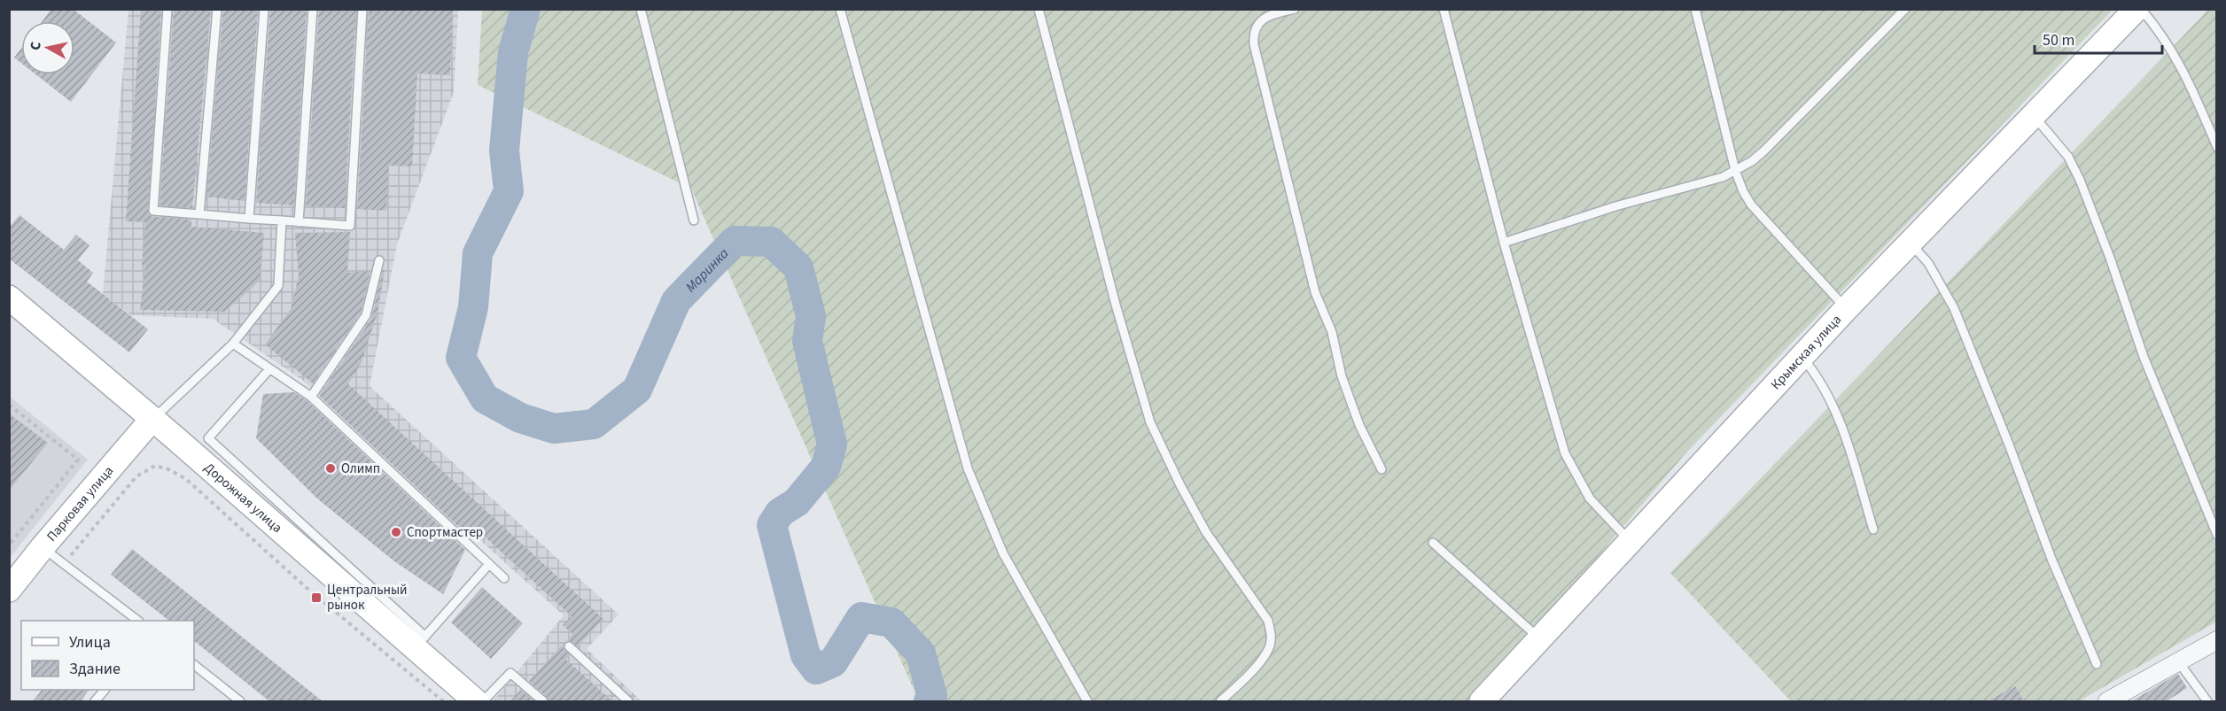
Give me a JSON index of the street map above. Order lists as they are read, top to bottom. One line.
{"streets":{"main road":["Крымская улица","Дорожная улица","Парковая улица"]},"crossings":[["Дорожная улица","Парковая улица"]],"water":["Маринка"],"places":{"other":["Олимп","Спортмастер"],"transit":["Центральный рынок"]},"legend":["Улица","Здание"],"scale_bar":"50 m","north":"left"}
